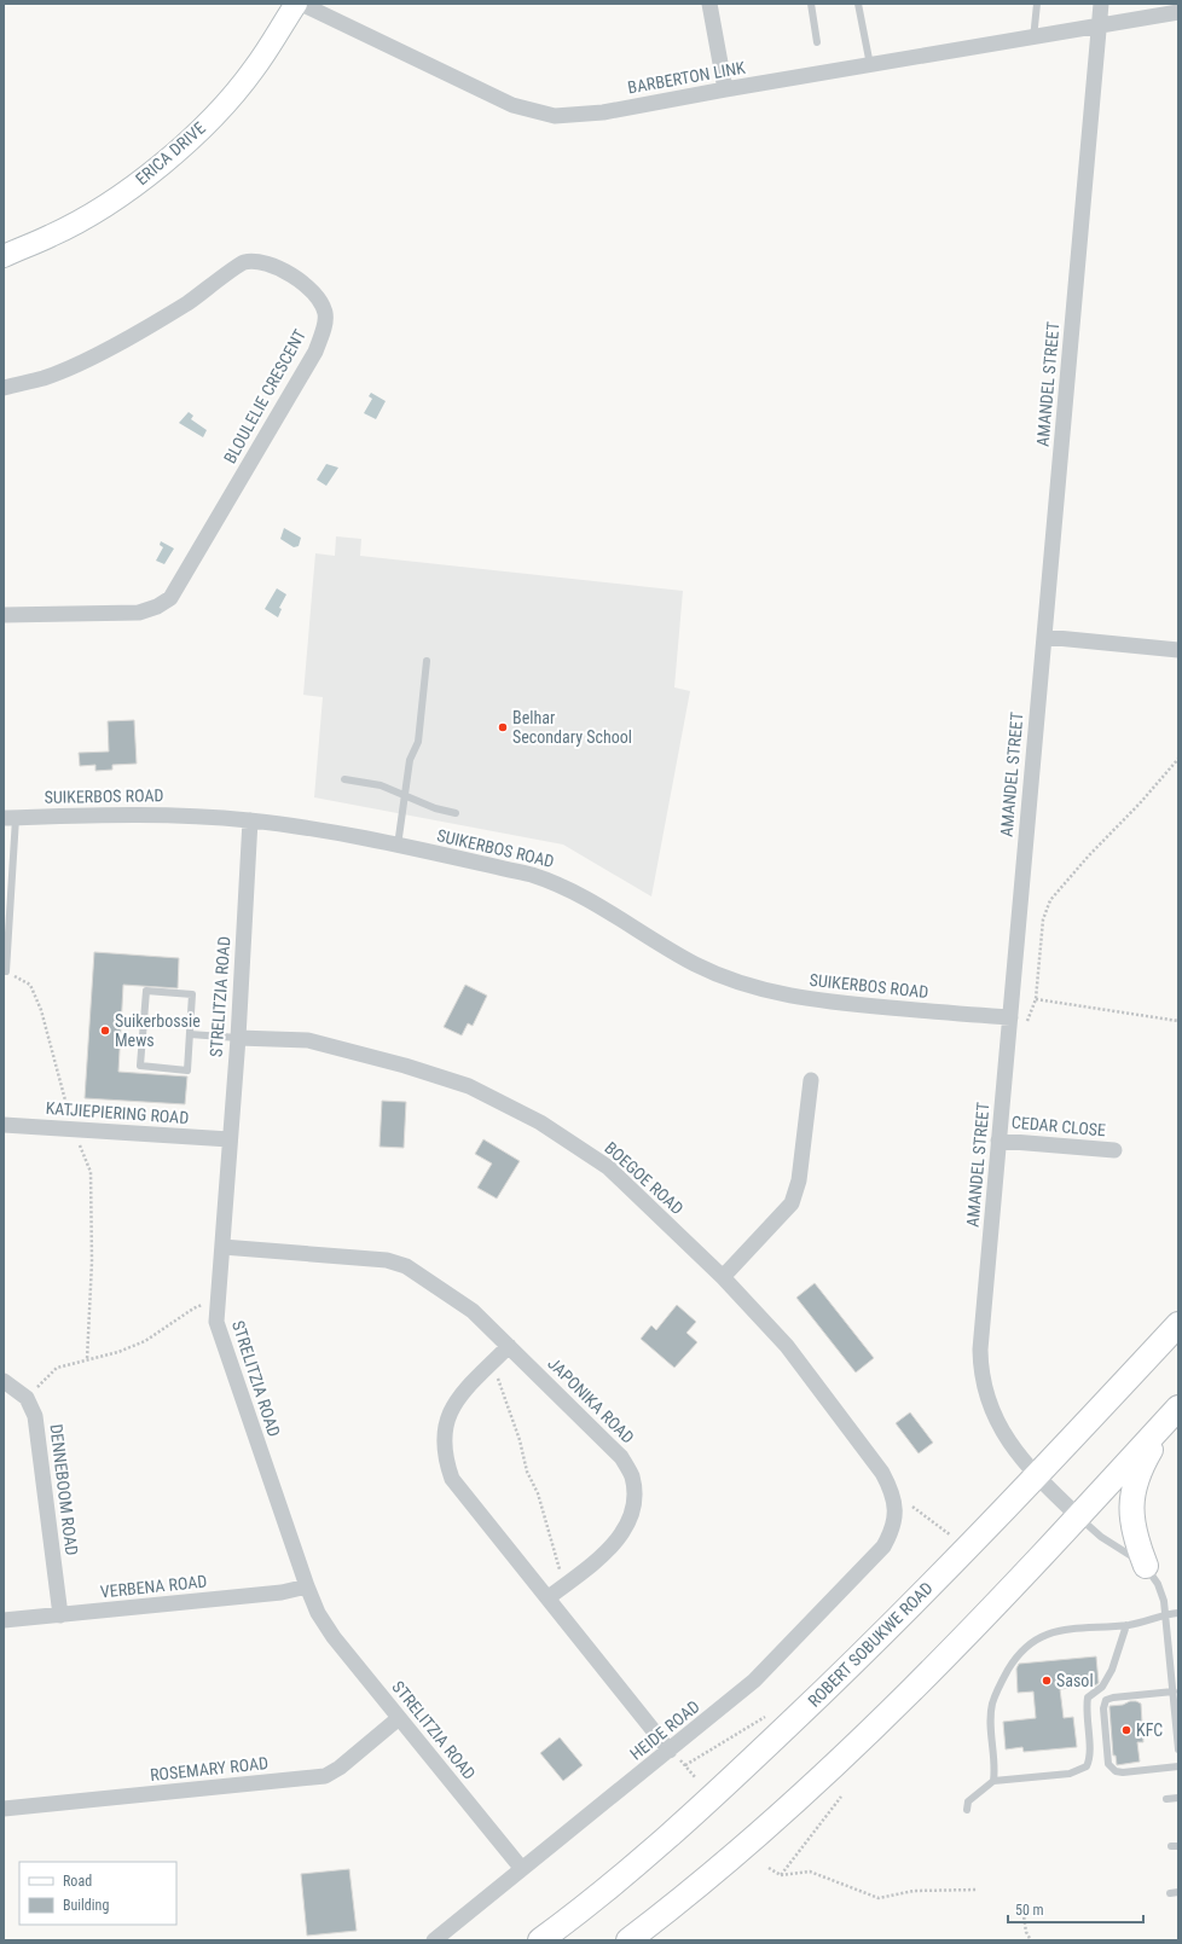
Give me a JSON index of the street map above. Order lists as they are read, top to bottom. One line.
{"streets":{"main road":["ERICA DRIVE","ROBERT SOBUKWE ROAD"],"street":["BARBERTON LINK","AMANDEL STREET","BLOULELIE CRESCENT","SUIKERBOS ROAD","STRELITZIA ROAD","KATJIEPIERING ROAD","CEDAR CLOSE","BOEGOE ROAD","JAPONIKA ROAD","DENNEBOOM ROAD","VERBENA ROAD","HEIDE ROAD","ROSEMARY ROAD"]},"crossings":[["BARBERTON LINK","AMANDEL STREET"],["AMANDEL STREET","SUIKERBOS ROAD"],["AMANDEL STREET","CEDAR CLOSE"],["AMANDEL STREET","ROBERT SOBUKWE ROAD"],["SUIKERBOS ROAD","STRELITZIA ROAD"],["STRELITZIA ROAD","KATJIEPIERING ROAD"],["STRELITZIA ROAD","BOEGOE ROAD"],["STRELITZIA ROAD","JAPONIKA ROAD"],["STRELITZIA ROAD","VERBENA ROAD"],["STRELITZIA ROAD","HEIDE ROAD"],["STRELITZIA ROAD","ROSEMARY ROAD"],["BOEGOE ROAD","HEIDE ROAD"],["DENNEBOOM ROAD","VERBENA ROAD"]],"places":["Belhar Secondary School","Suikerbossie Mews","Sasol","KFC"],"legend":["Road","Building"],"scale_bar":"50 m"}
